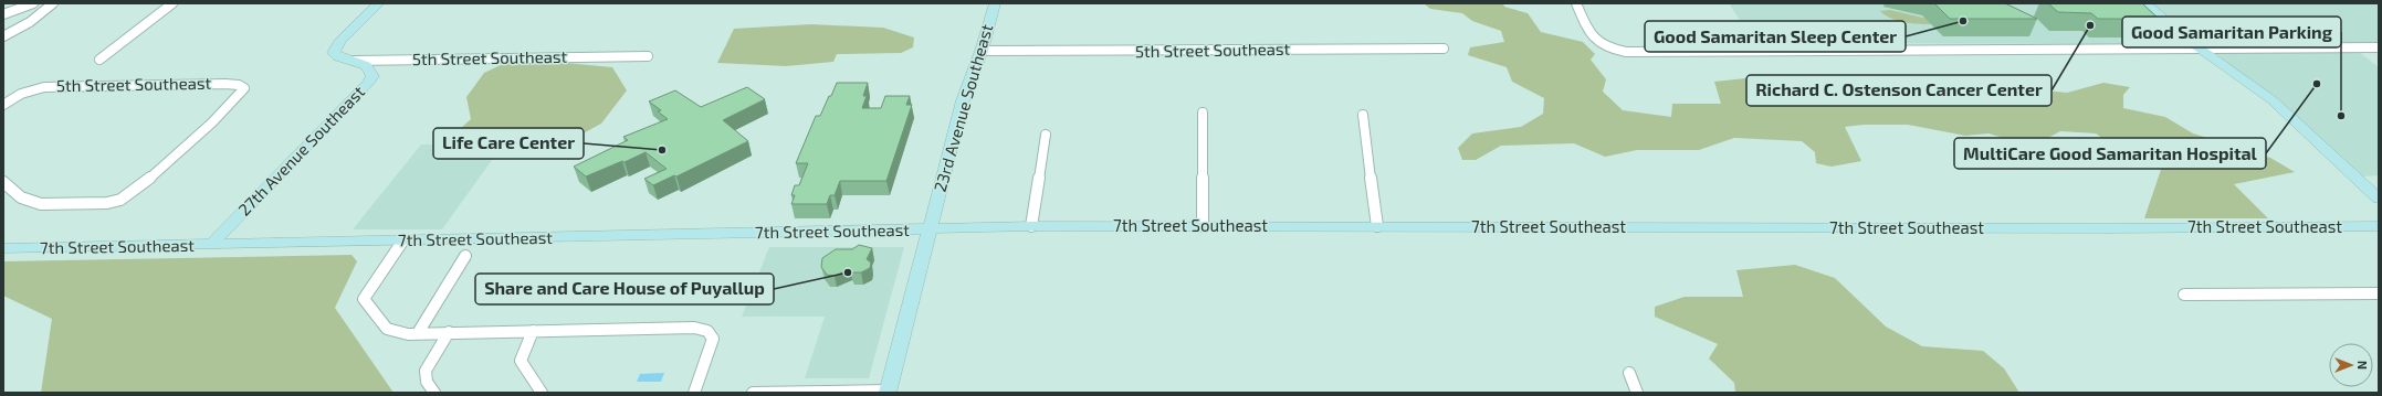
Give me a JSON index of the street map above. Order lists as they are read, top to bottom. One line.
{"streets":{"street":["5th Street Southeast","23rd Avenue Southeast","27th Avenue Southeast","7th Street Southeast"]},"crossings":[["5th Street Southeast","23rd Avenue Southeast"],["5th Street Southeast","27th Avenue Southeast"],["23rd Avenue Southeast","7th Street Southeast"],["27th Avenue Southeast","7th Street Southeast"]],"places":["Good Samaritan Sleep Center","Richard C. Ostenson Cancer Center","MultiCare Good Samaritan Hospital","Good Samaritan Parking","Life Care Center","Share and Care House of Puyallup"],"north":"right"}
